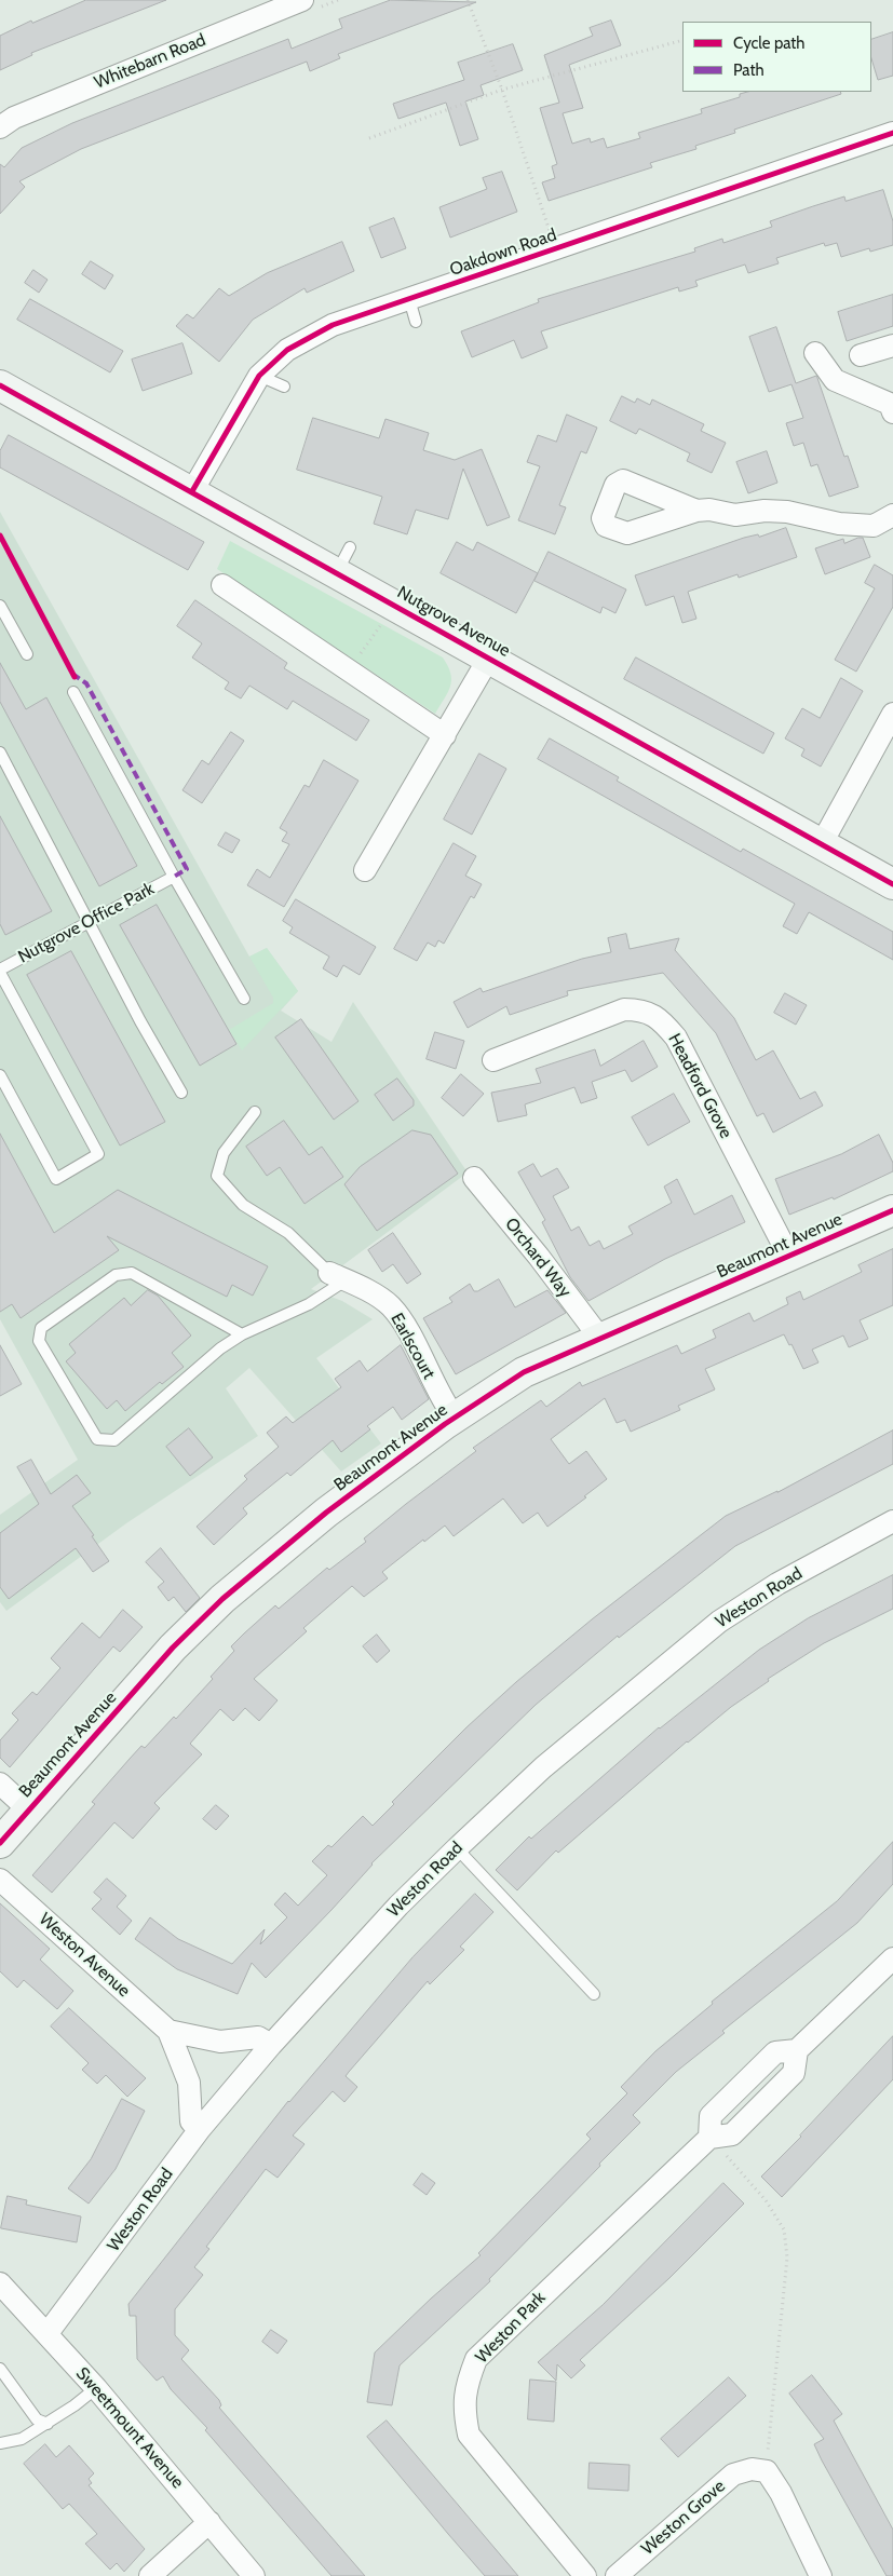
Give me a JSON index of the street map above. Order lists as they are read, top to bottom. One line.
{"streets":{"street":["Whitebarn Road","Oakdown Road","Nutgrove Avenue","Headford Grove","Beaumont Avenue","Orchard Way","Earlscourt","Weston Road","Weston Avenue","Weston Park","Sweetmount Avenue","Weston Grove"],"lane":["Nutgrove Office Park"]},"crossings":[["Oakdown Road","Nutgrove Avenue"],["Headford Grove","Beaumont Avenue"],["Beaumont Avenue","Orchard Way"],["Beaumont Avenue","Earlscourt"],["Weston Road","Weston Avenue"],["Weston Road","Sweetmount Avenue"]],"legend":["Cycle path","Path"]}
